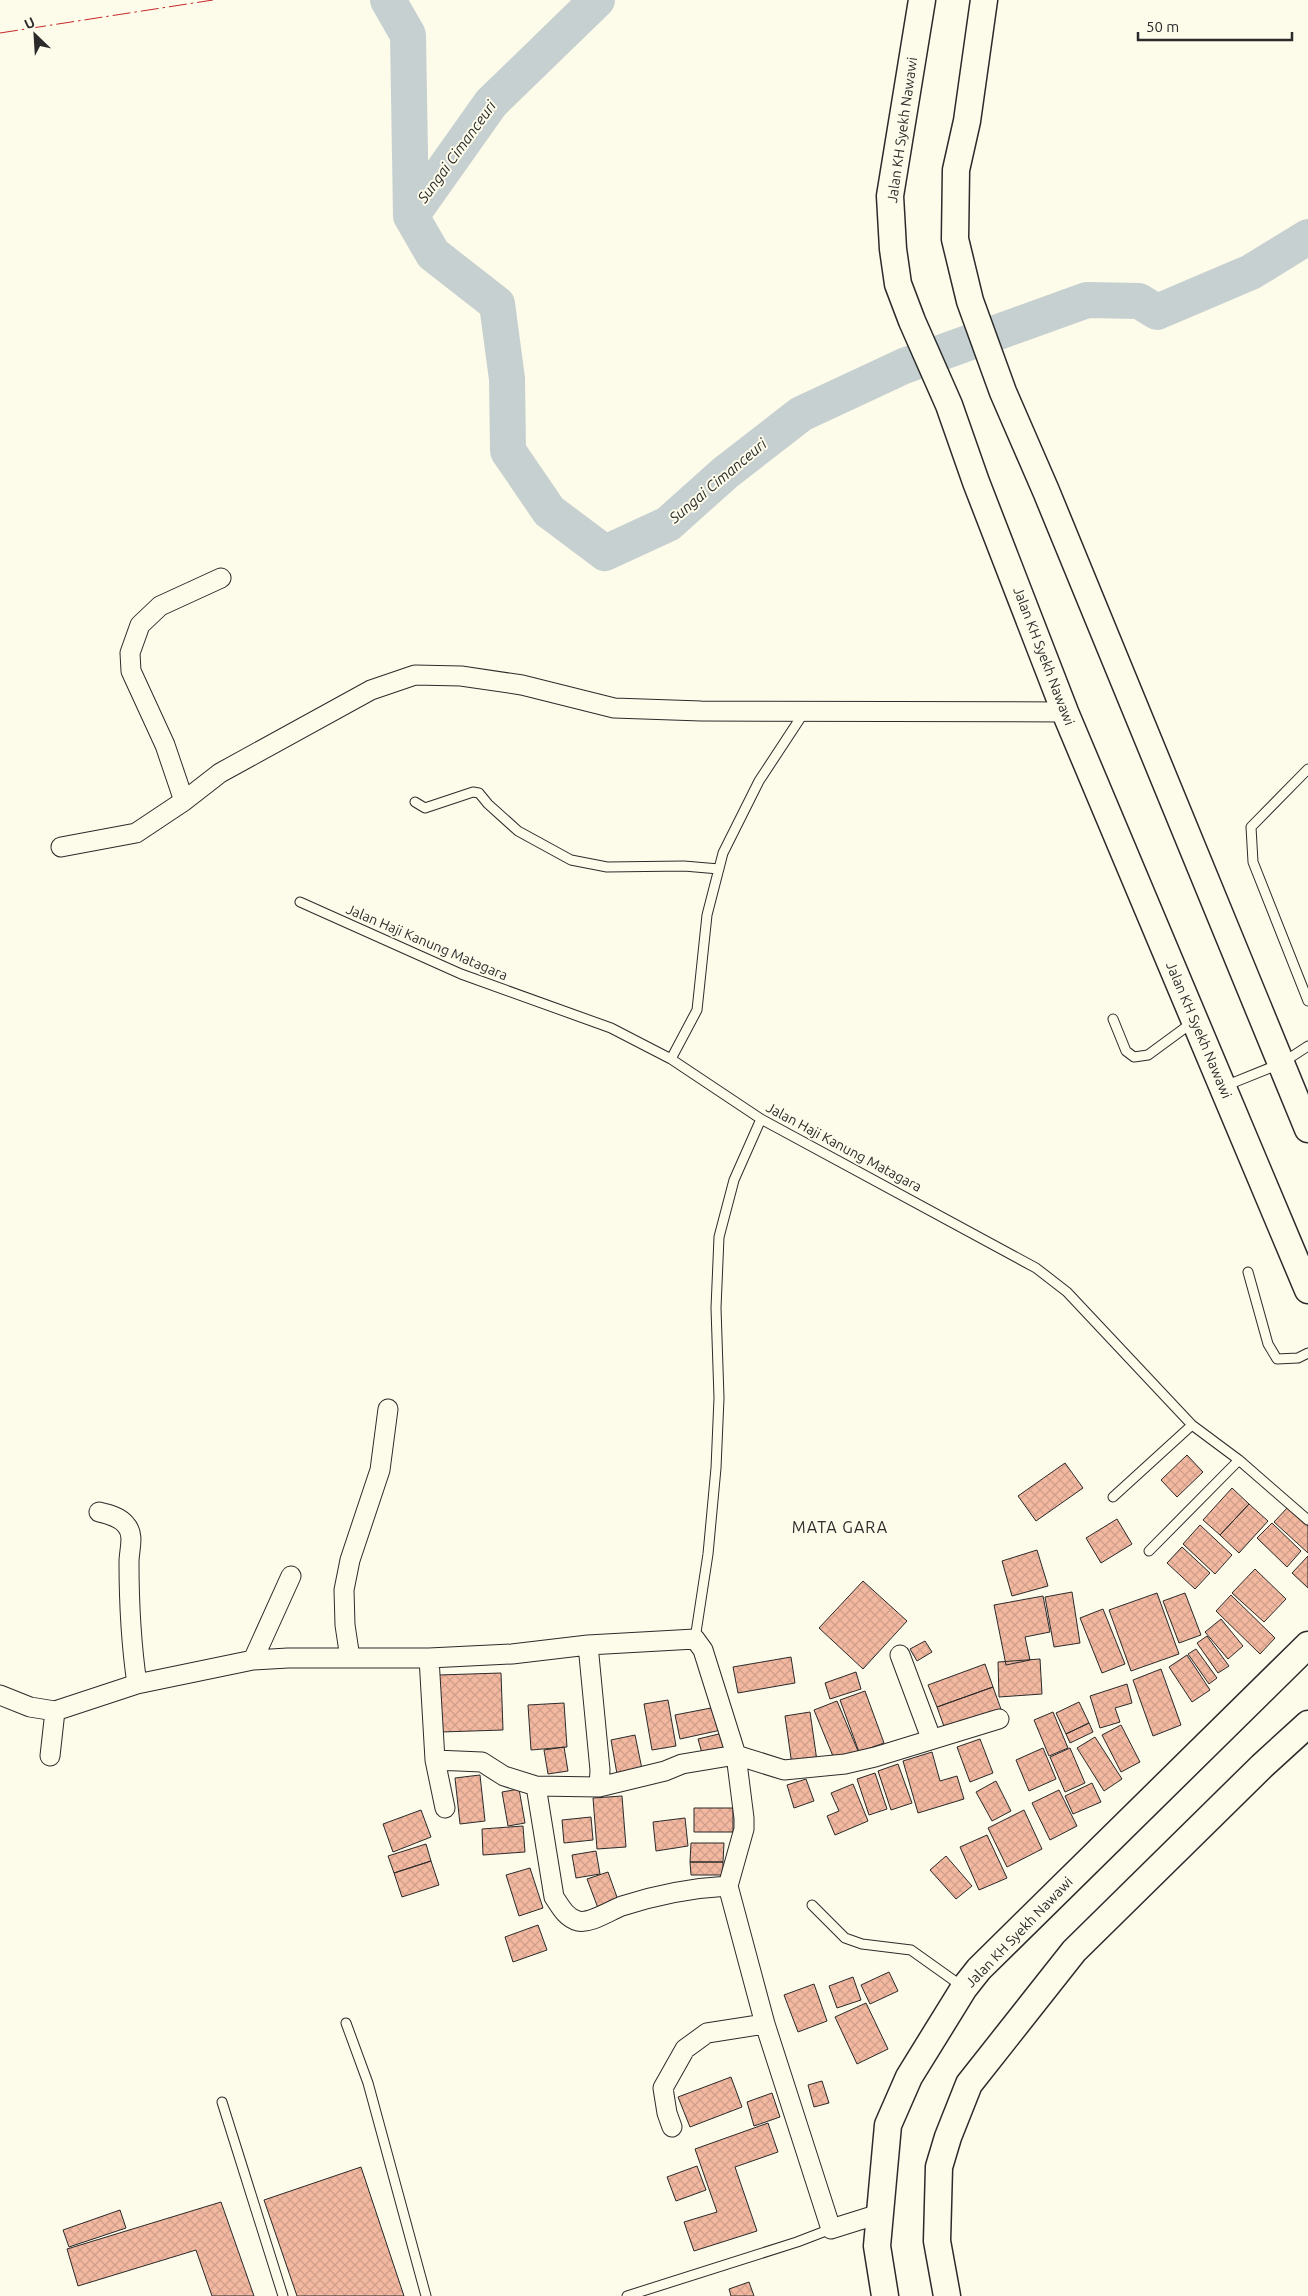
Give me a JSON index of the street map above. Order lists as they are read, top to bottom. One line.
{"streets":{"main road":["Jalan KH Syekh Nawawi"],"lane":["Jalan Haji Kanung Matagara"]},"districts":["MATA GARA"],"water":["Sungai Cimanceuri"],"scale_bar":"50 m","north":"top left"}
